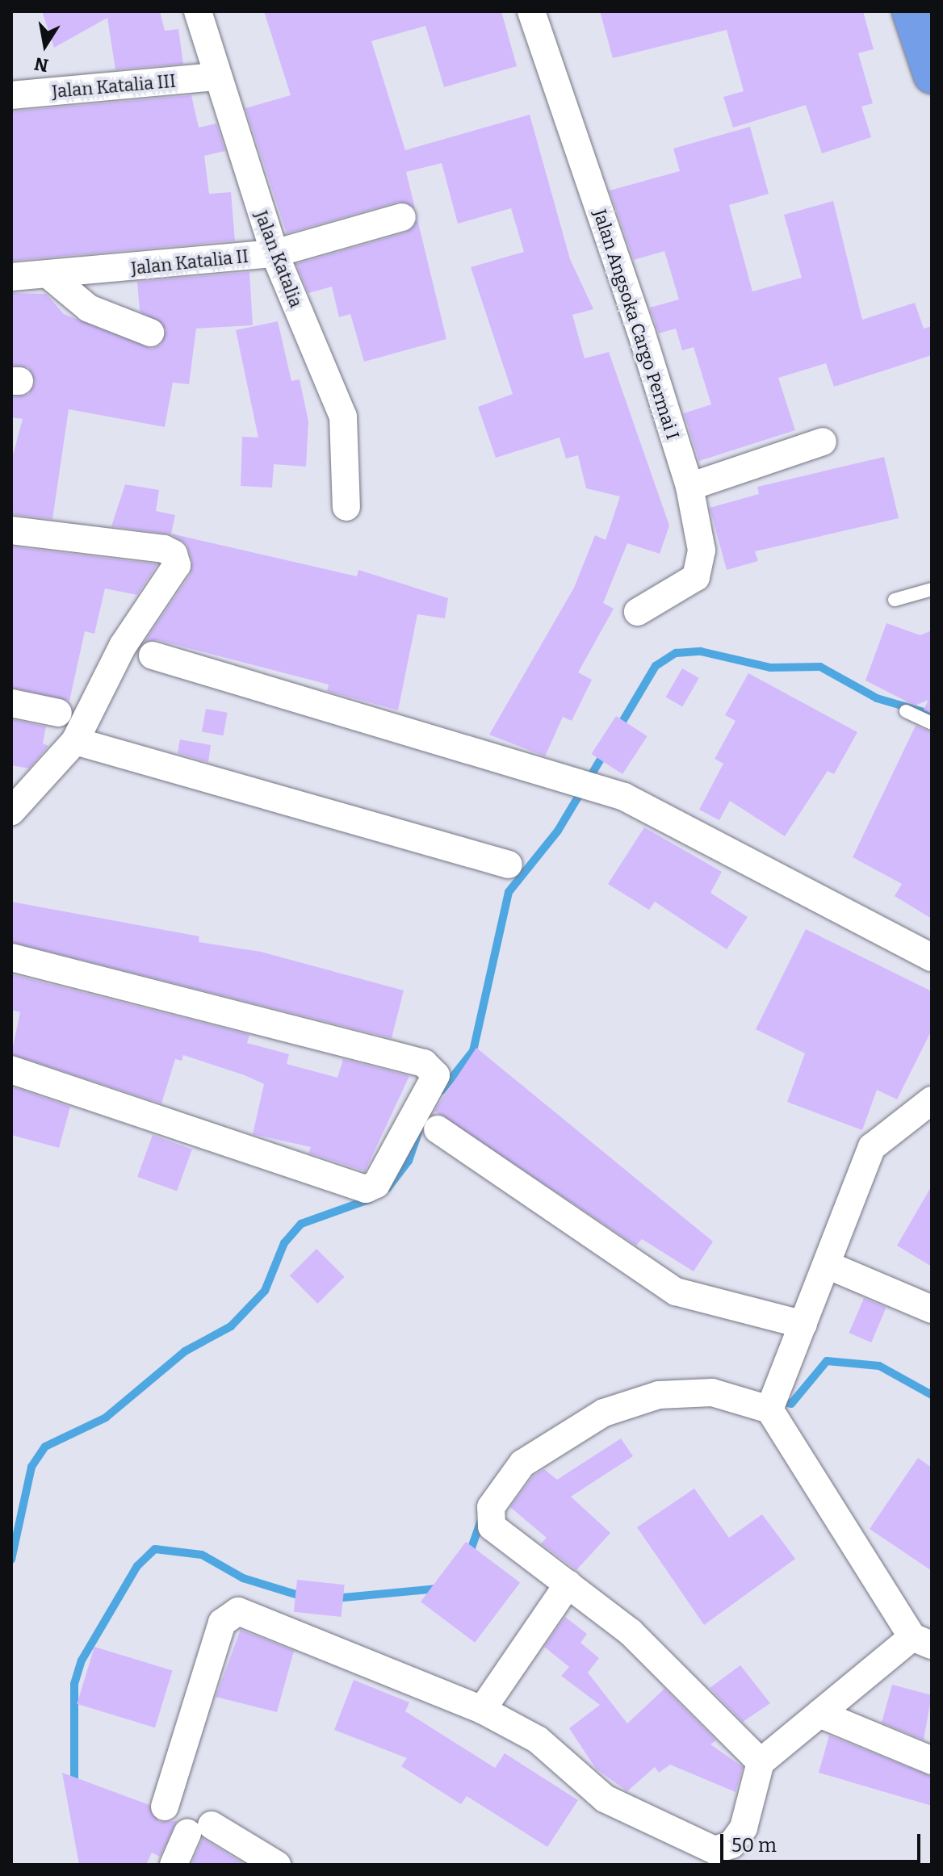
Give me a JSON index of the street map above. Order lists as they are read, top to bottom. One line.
{"streets":{"street":["Jalan Katalia III","Jalan Katalia","Jalan Katalia II","Jalan Angsoka Cargo Permai I"]},"crossings":[["Jalan Katalia III","Jalan Katalia"],["Jalan Katalia","Jalan Katalia II"]],"scale_bar":"50 m","north":"bottom"}
